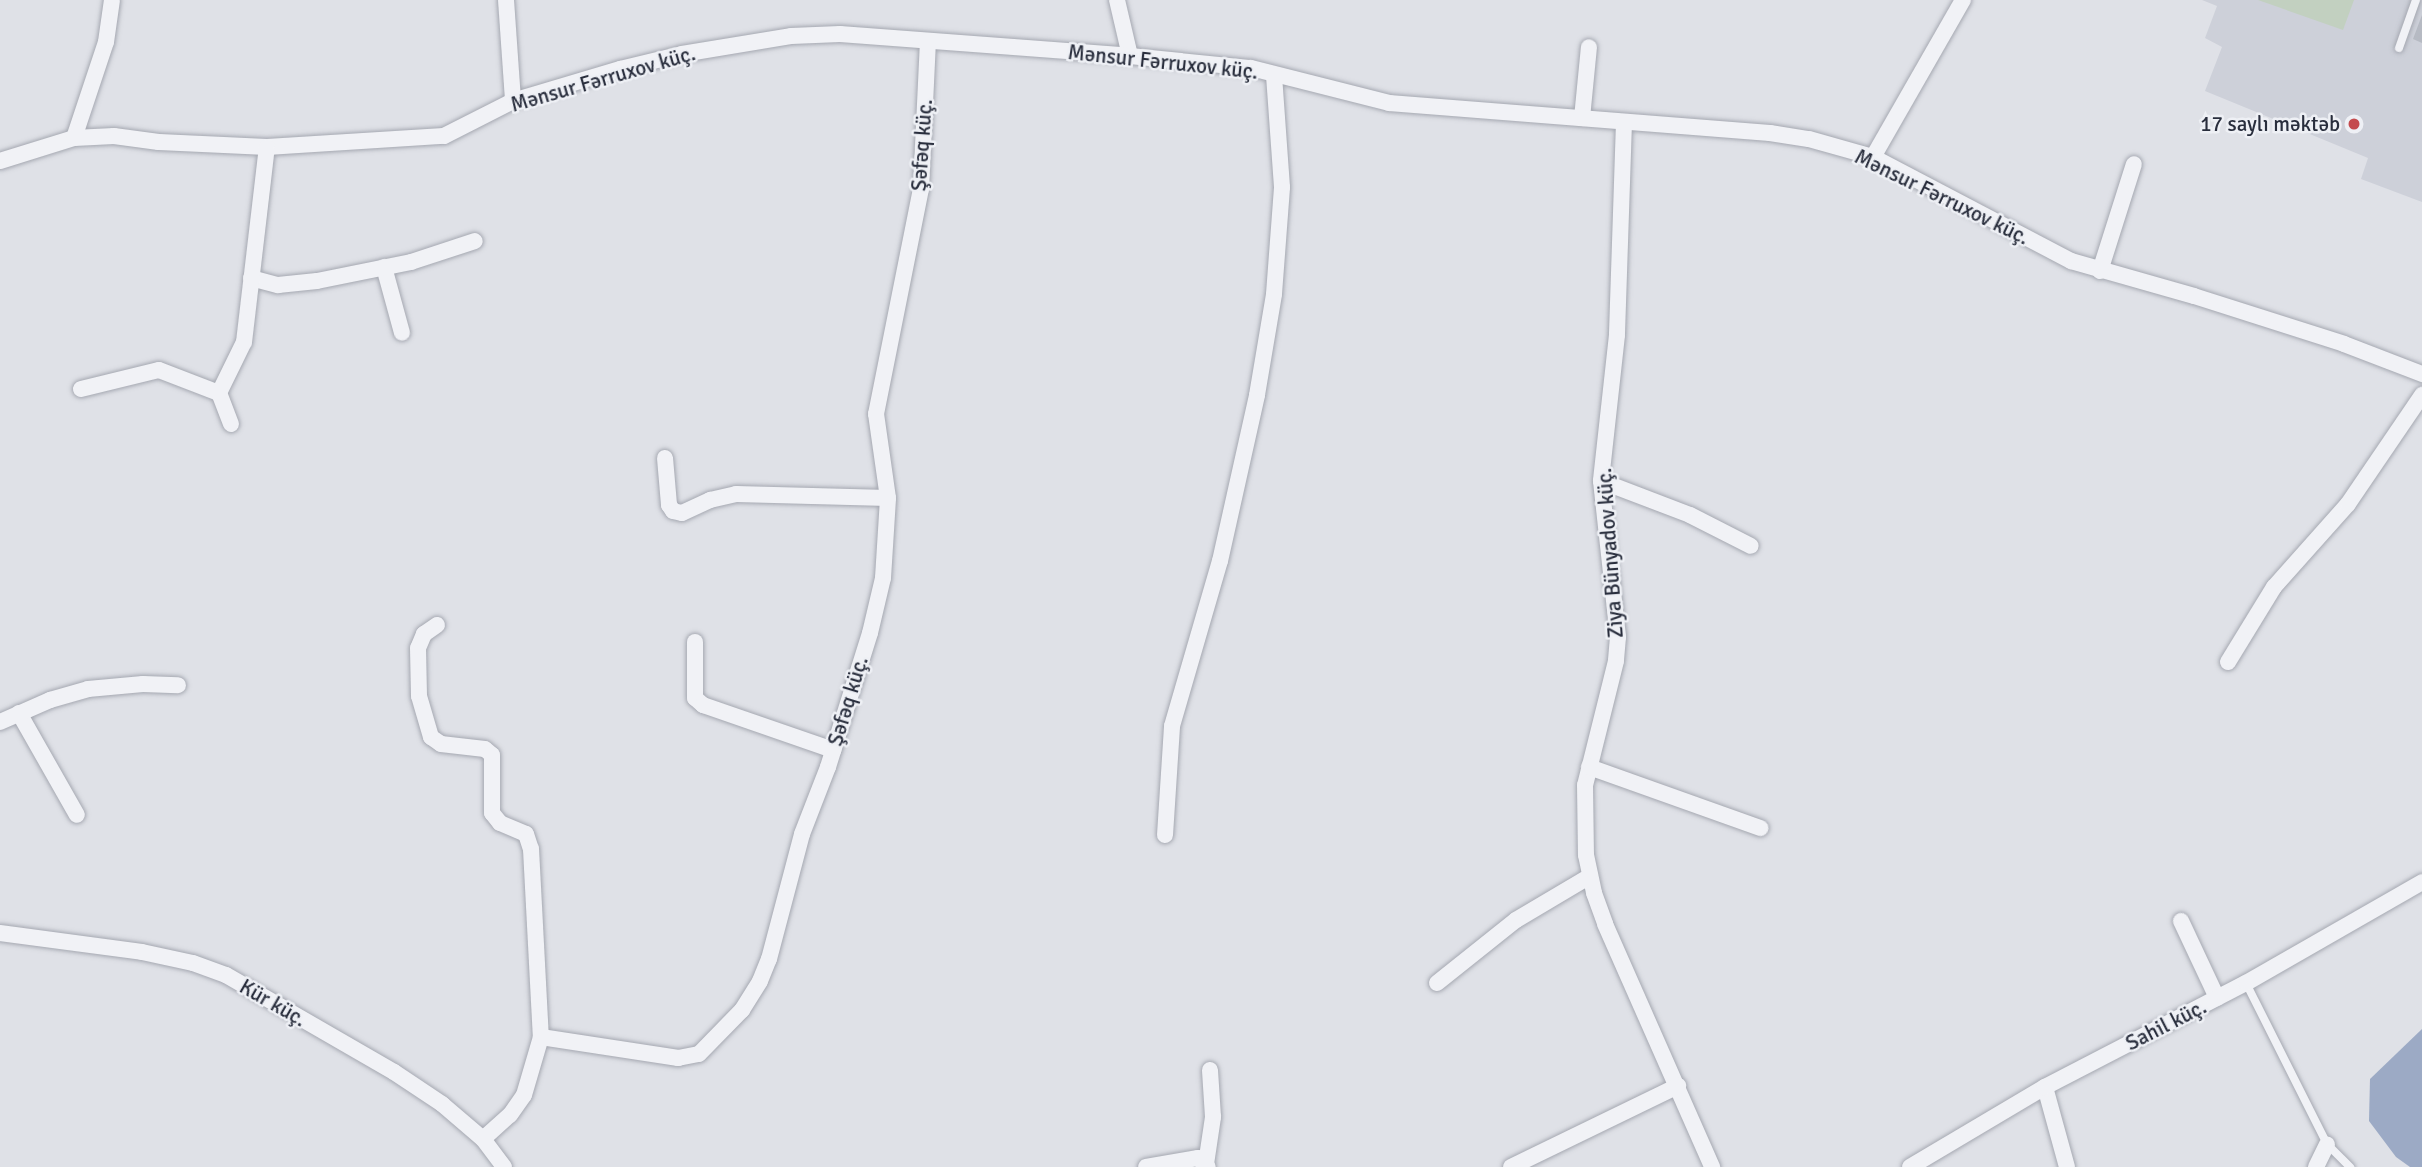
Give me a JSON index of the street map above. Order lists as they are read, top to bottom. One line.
{"streets":{"street":["Mənsur Fərruxov küç.","Şəfəq küç.","Ziya Bünyadov küç.","Kür küç.","Sahil küç."]},"crossings":[["Mənsur Fərruxov küç.","Şəfəq küç."],["Mənsur Fərruxov küç.","Ziya Bünyadov küç."]],"places":["17 saylı məktəb"]}
